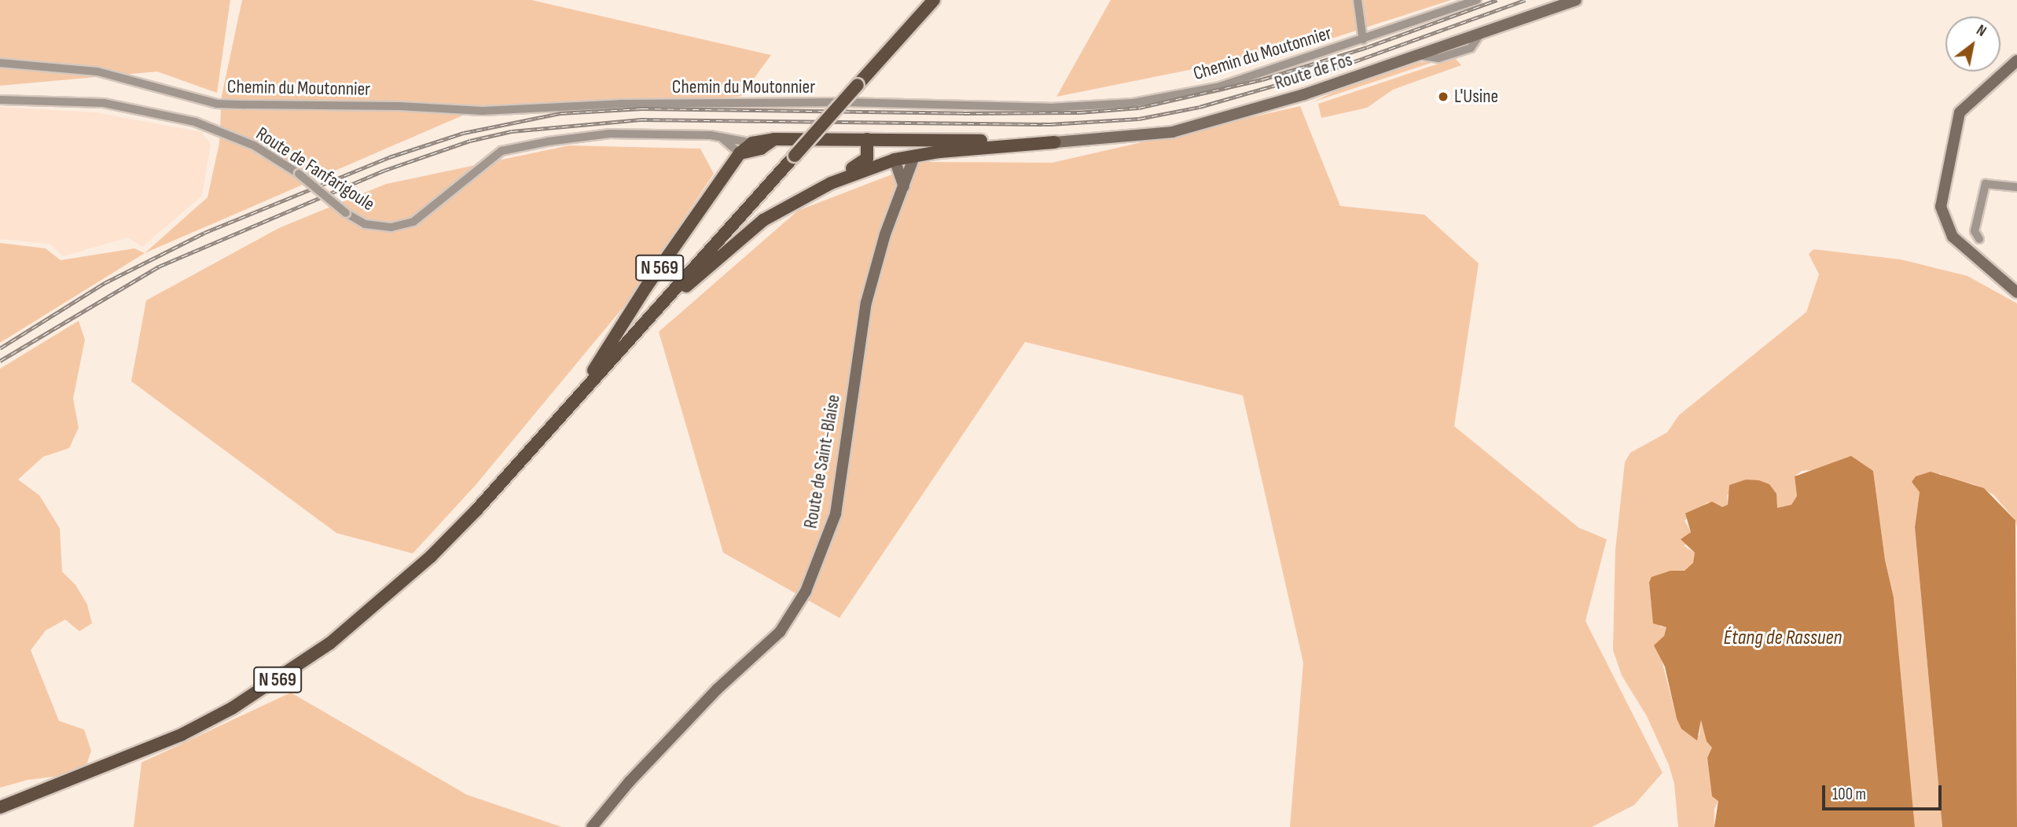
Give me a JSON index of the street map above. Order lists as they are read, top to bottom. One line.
{"streets":{"main road":["N 569"],"street":["Chemin du Moutonnier","Route de Fos","Route de Fanfarigoule","Route de Saint-Blaise"]},"water":["Étang de Rassuen"],"places":["L'Usine"],"scale_bar":"100 m","north":"top right"}
